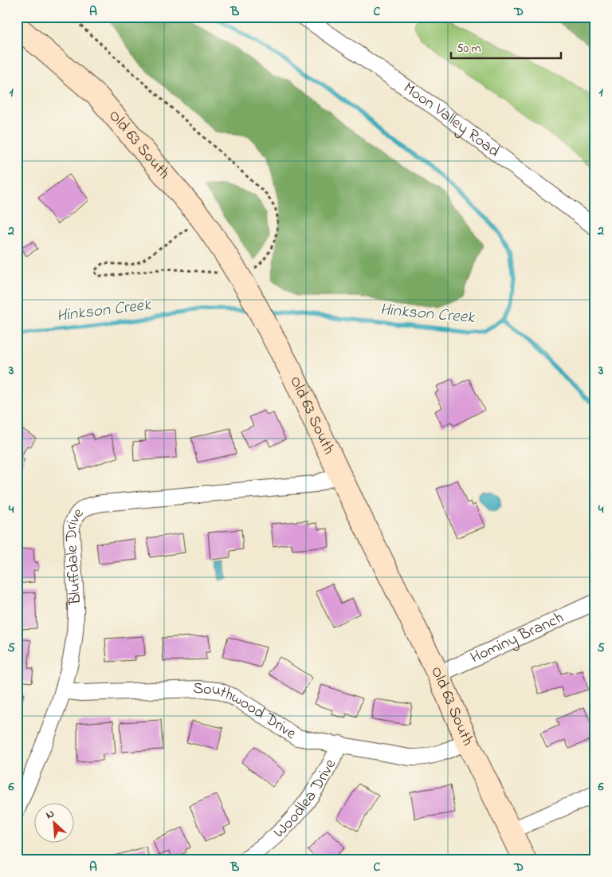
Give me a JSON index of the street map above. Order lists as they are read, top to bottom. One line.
{"streets":{"main road":["Old 63 South"],"street":["Moon Valley Road","Bluffdale Drive","Hominy Branch","Southwood Drive","Woodlea Drive"]},"crossings":[["Old 63 South","Bluffdale Drive"],["Old 63 South","Hominy Branch"],["Old 63 South","Southwood Drive"],["Bluffdale Drive","Southwood Drive"],["Southwood Drive","Woodlea Drive"]],"water":["Hinkson Creek"],"scale_bar":"50 m","north":"top left","grid":{"columns":["A","B","C","D"],"rows":["1","2","3","4","5","6"]}}
